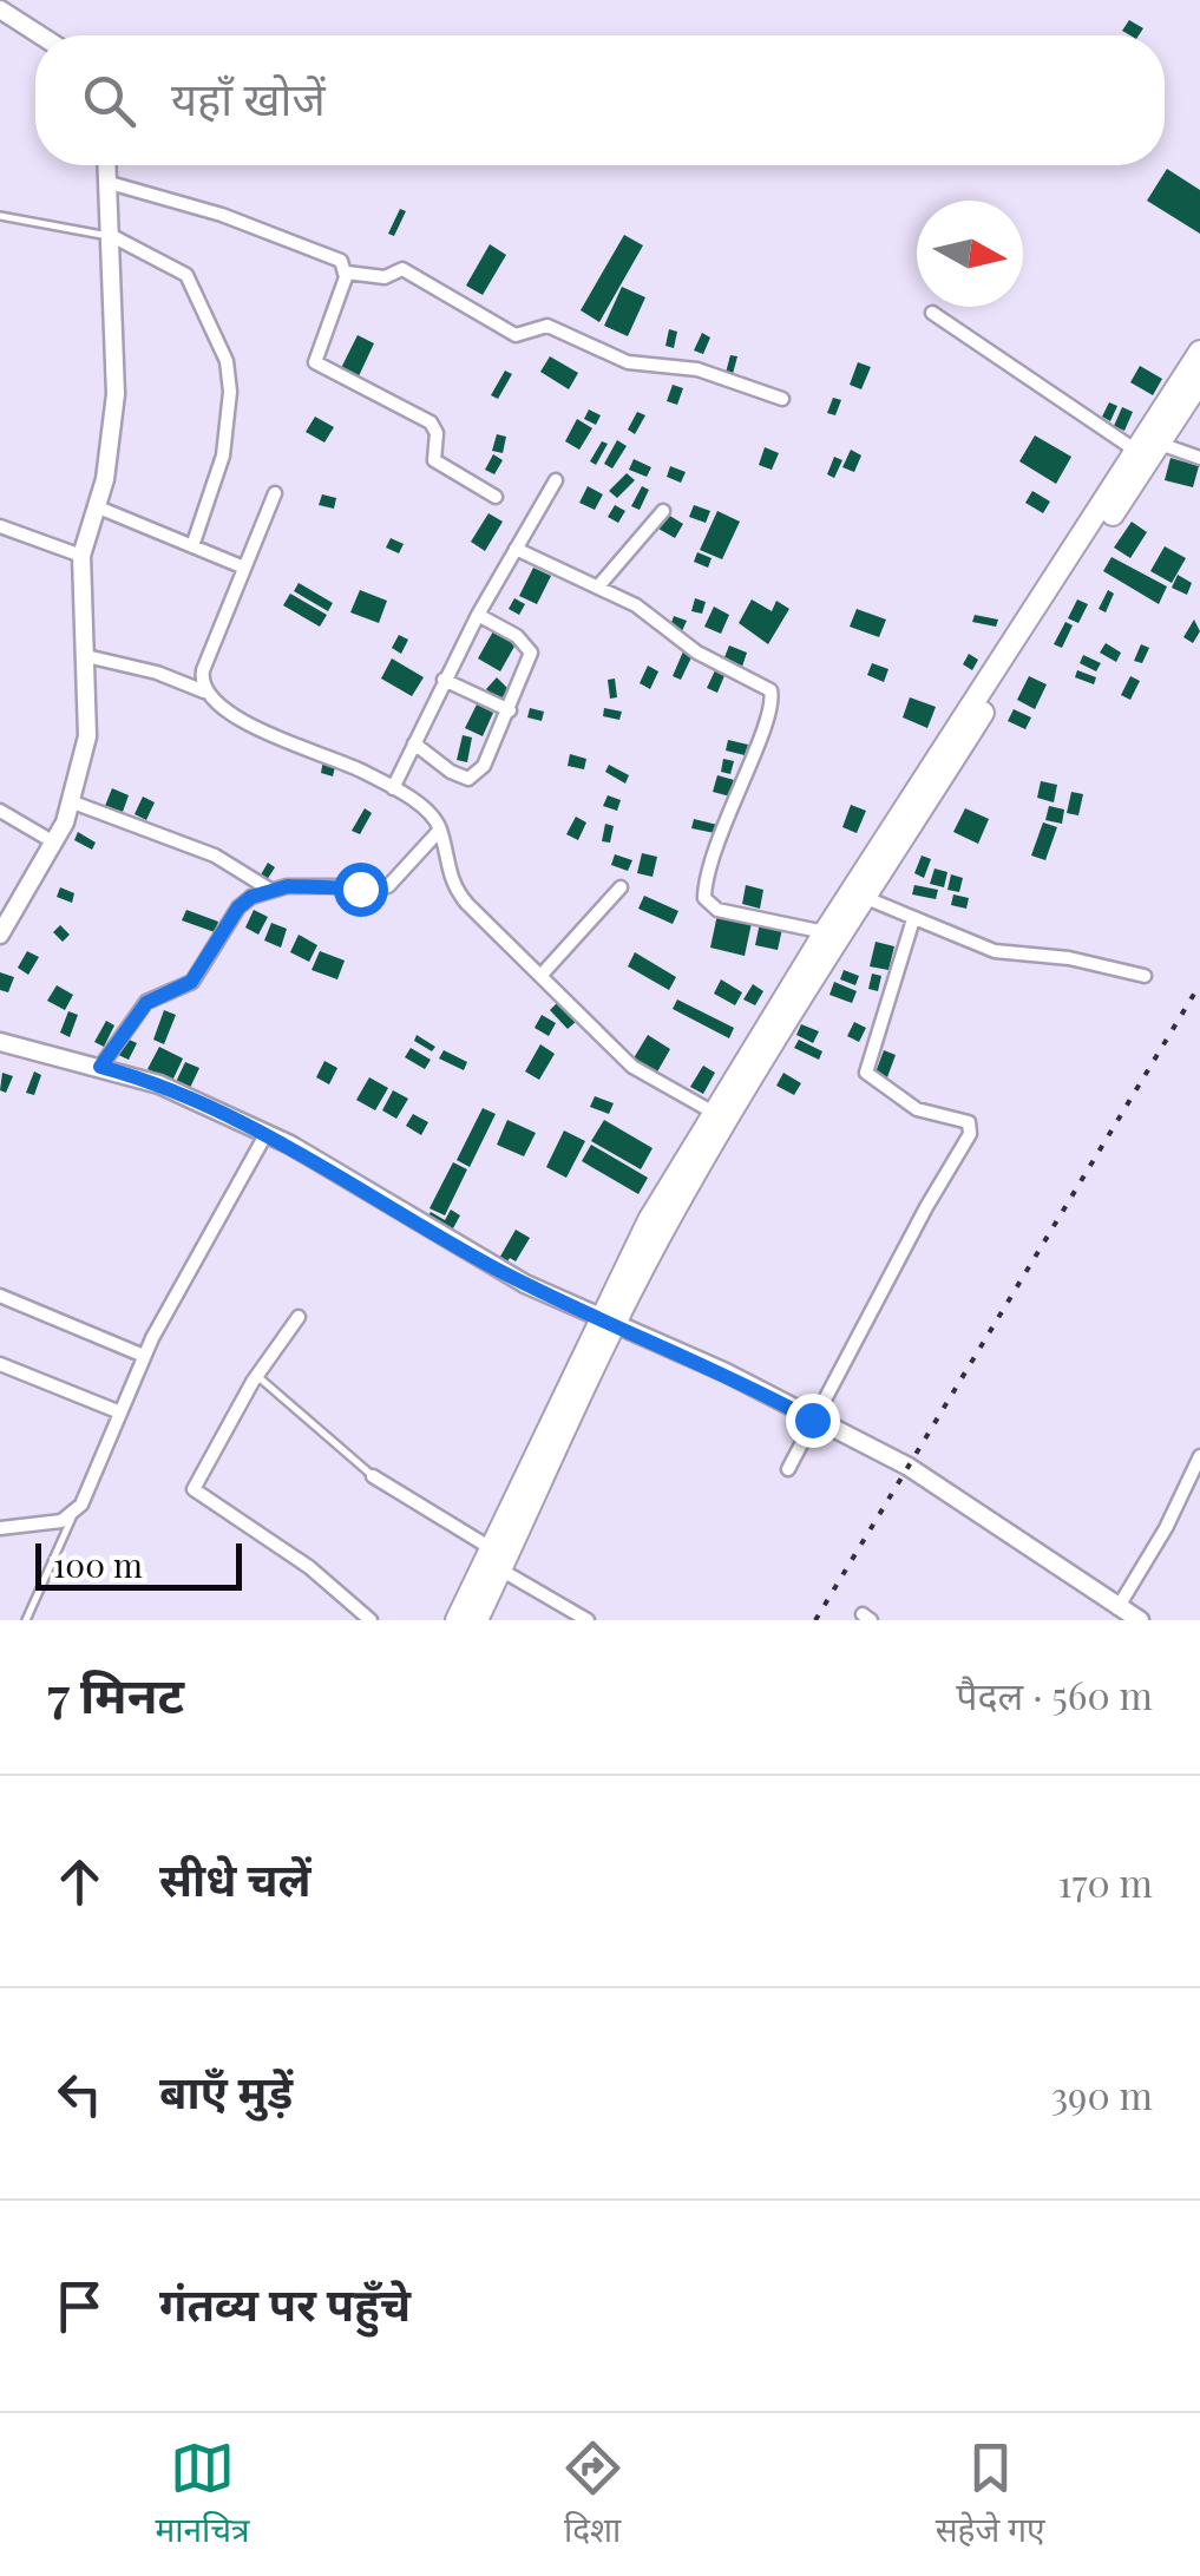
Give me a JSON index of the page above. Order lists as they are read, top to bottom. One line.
{"scale_bar":"100 m","north":"right","page":{"search":"यहाँ खोजें","scale":"100 m","heading":["7 मिनट","पैदल · 560 m"],"list":[["सीधे चलें","170 m"],["बाएँ मुड़ें","390 m"],"गंतव्य पर पहुँचे"],"nav":["मानचित्र","दिशा","सहेजे गए"]}}
